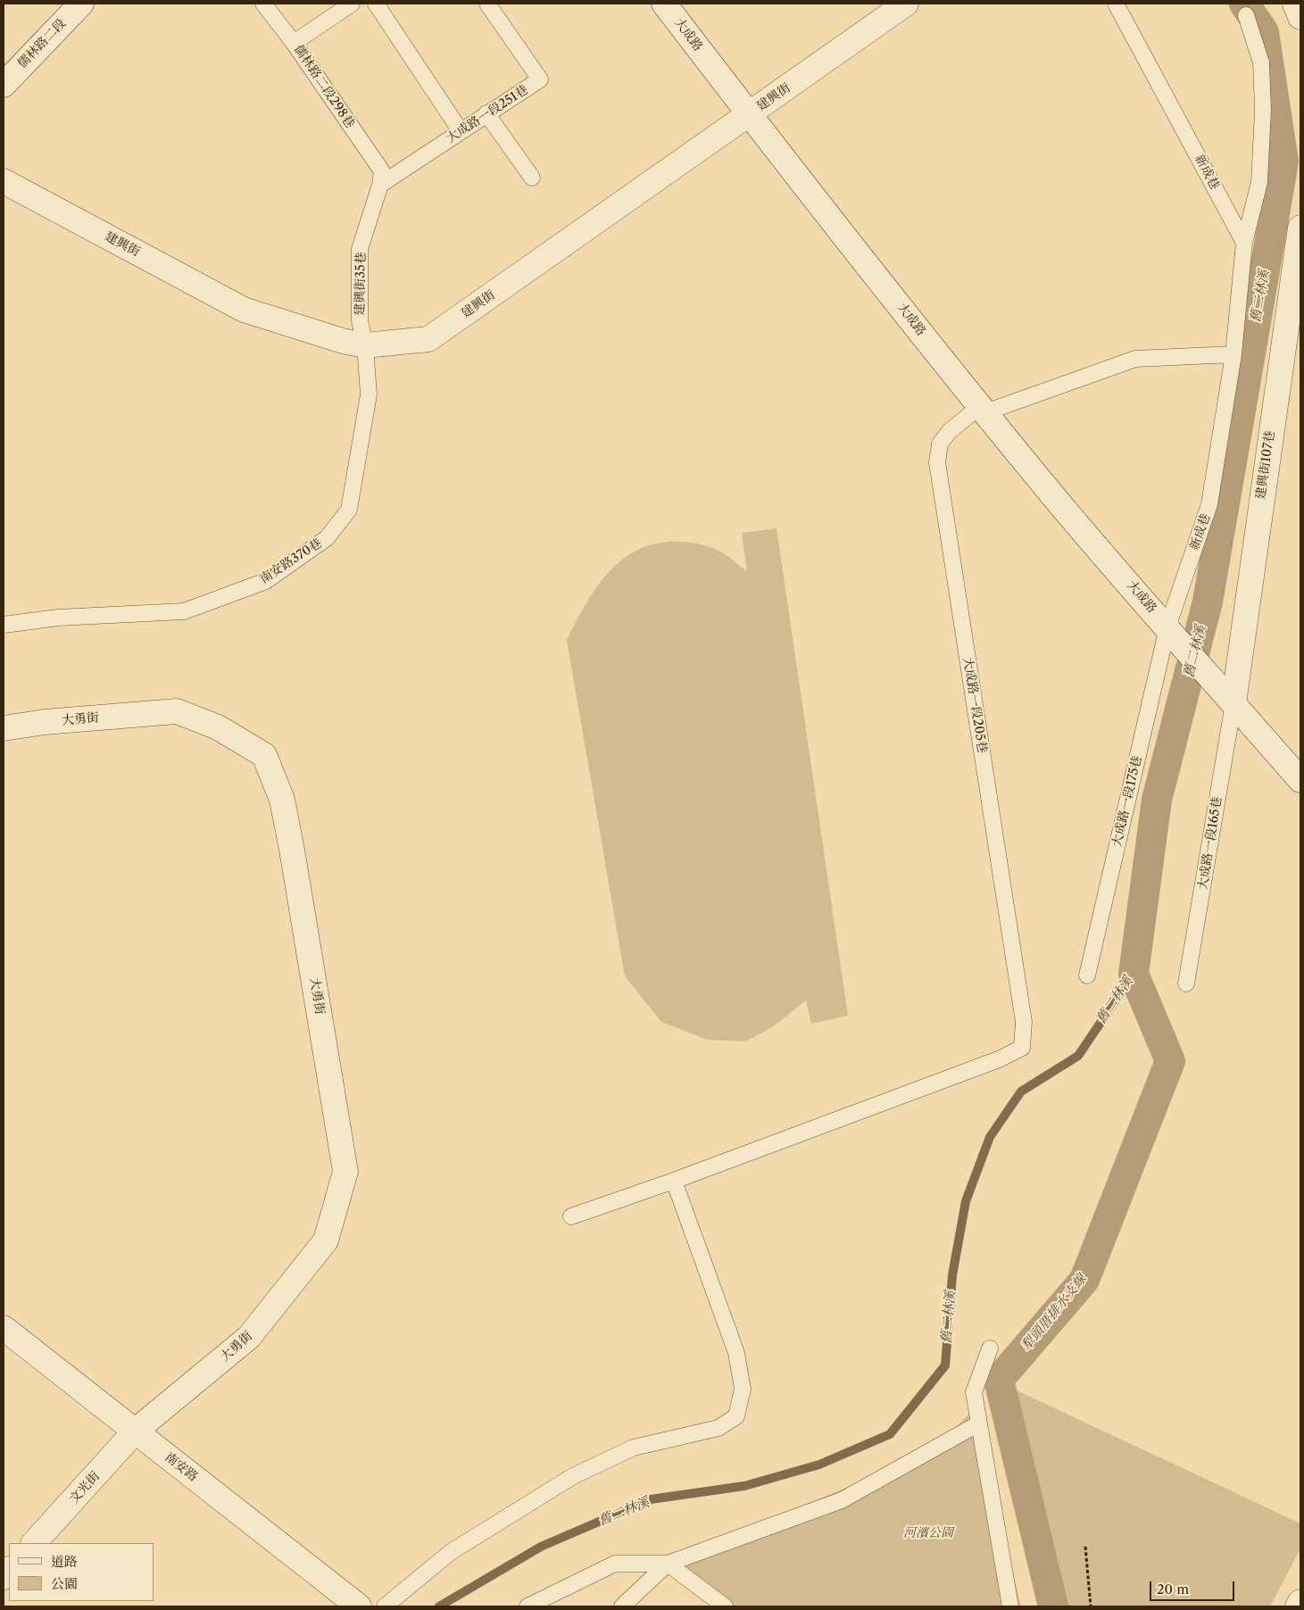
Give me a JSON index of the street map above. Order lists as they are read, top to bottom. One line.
{"streets":{"street":["大成路","儒林路二段","建興街","建興街107巷","大勇街","南安路","文光街"],"lane":["儒林路二段298巷","大成路一段251巷","新成巷","建興街35巷","南安路370巷","大成路一段205巷","大成路一段175巷","大成路一段165巷"]},"crossings":[["大成路","建興街"],["大成路","新成巷"],["大成路","建興街107巷"],["大成路","大成路一段205巷"],["大成路","大成路一段175巷"],["大成路","大成路一段165巷"],["儒林路二段298巷","大成路一段251巷"],["儒林路二段298巷","建興街35巷"],["建興街","建興街35巷"],["建興街","南安路370巷"],["大成路一段251巷","建興街35巷"],["新成巷","大成路一段175巷"],["建興街35巷","南安路370巷"],["建興街107巷","大成路一段165巷"],["大勇街","南安路"],["大勇街","文光街"],["南安路","文光街"]],"water":["舊二林溪","犁頭厝排水支線"],"parks":["河濱公園"],"legend":["道路","公園"],"scale_bar":"20 m"}
